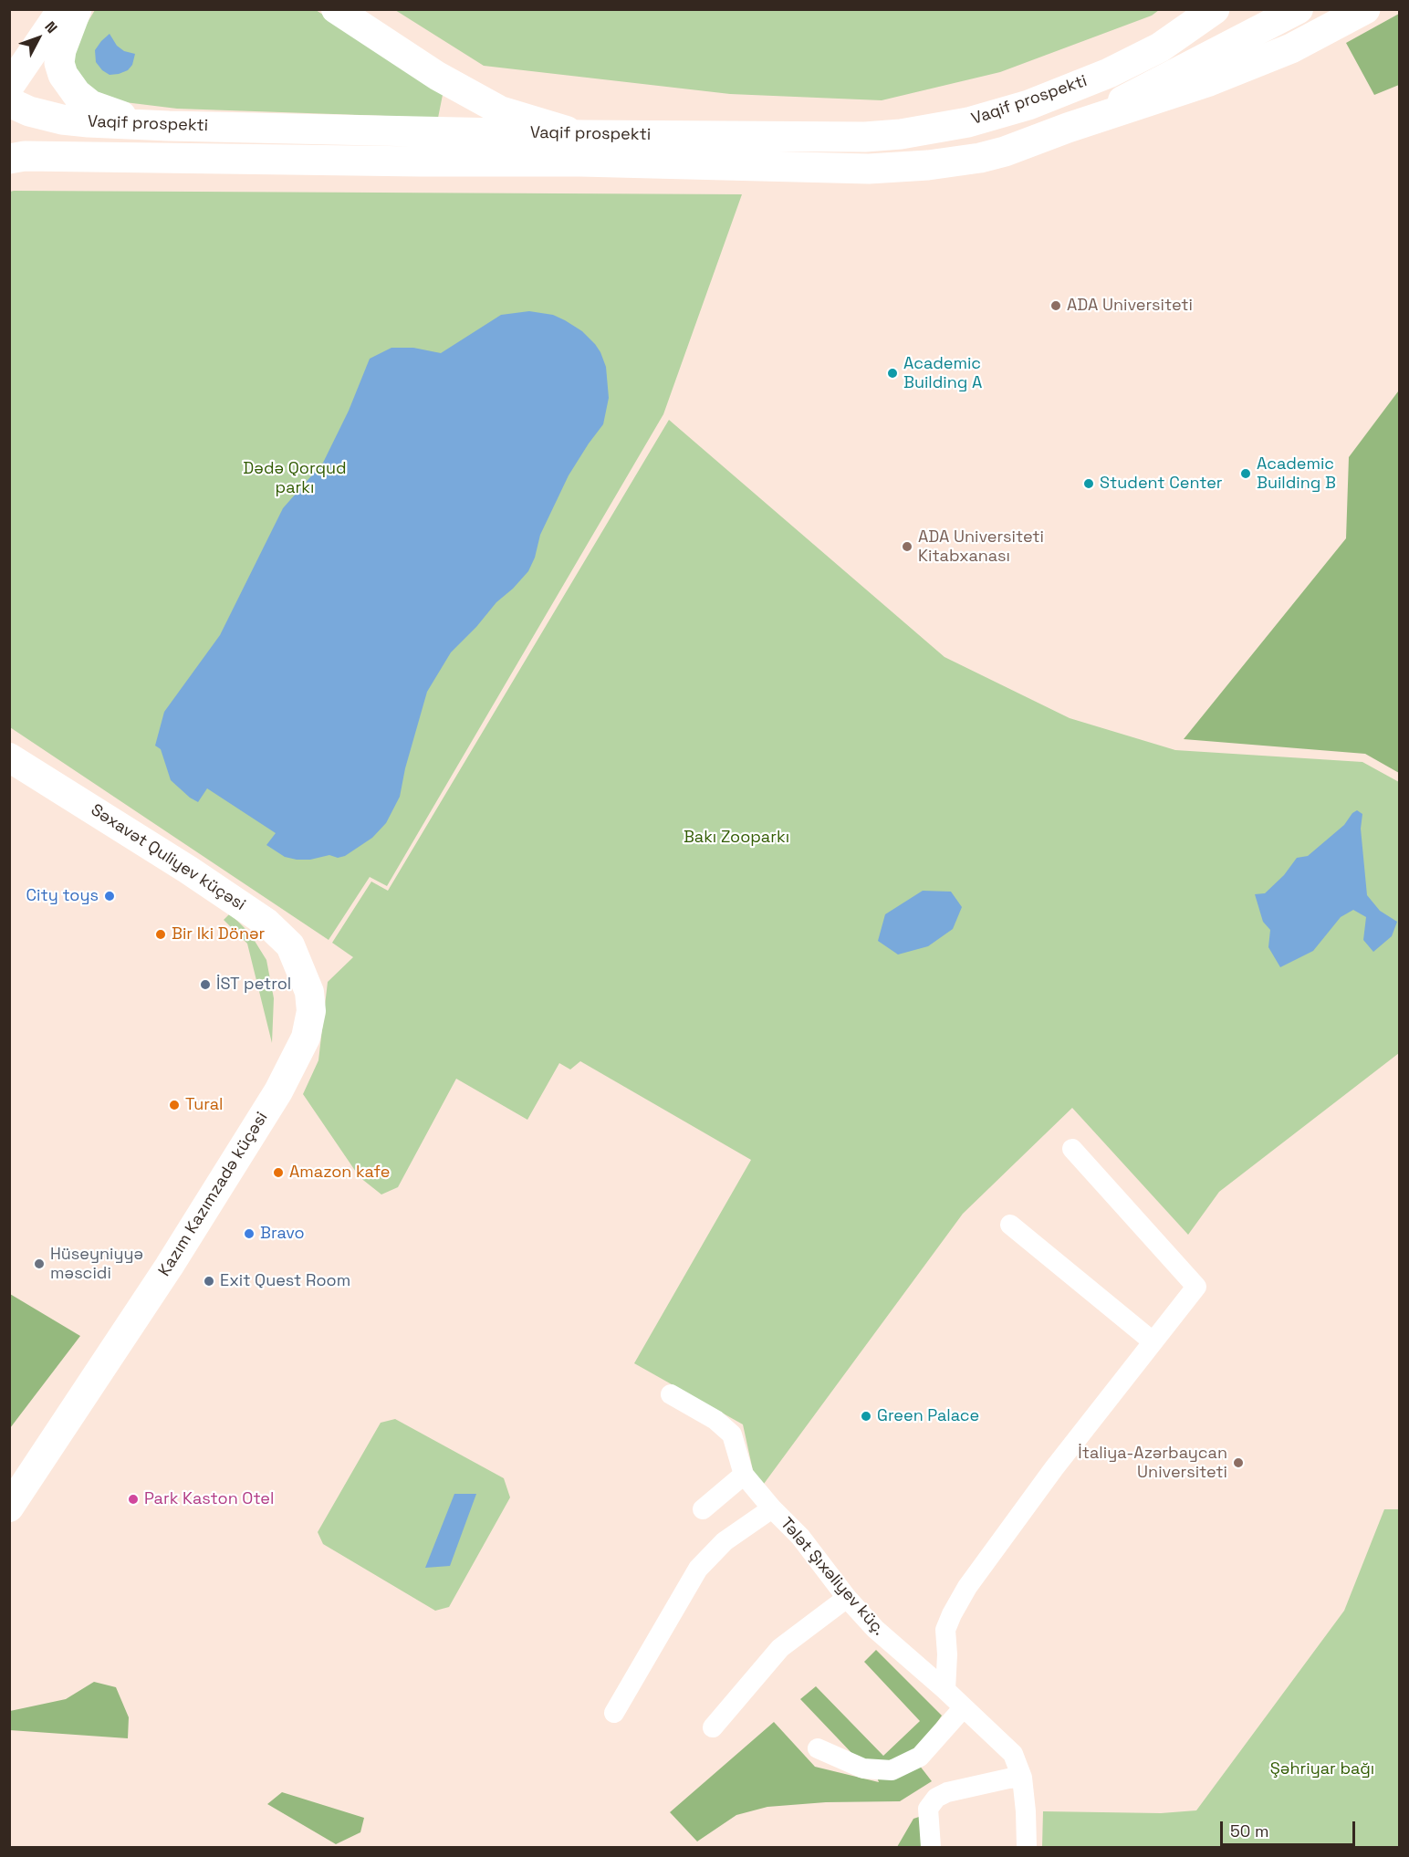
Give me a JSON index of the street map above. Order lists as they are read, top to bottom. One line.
{"streets":{"main road":["Vaqif prospekti","Səxavət Quliyev küçəsi","Kazım Kazımzadə küçəsi"],"street":["Tələt Şıxəliyev küç."]},"crossings":[["Səxavət Quliyev küçəsi","Kazım Kazımzadə küçəsi"]],"parks":["Dədə Qorqud parkı","Bakı Zooparkı","Şəhriyar bağı"],"places":["ADA Universiteti","Academic Building A","Academic Building B","Student Center","ADA Universiteti Kitabxanası","City toys","Bir Iki Dönər","İST petrol","Tural","Amazon kafe","Bravo","Hüseyniyyə məscidi","Exit Quest Room","Green Palace","İtaliya-Azərbaycan Universiteti","Park Kaston Otel"],"scale_bar":"50 m","north":"top right"}
